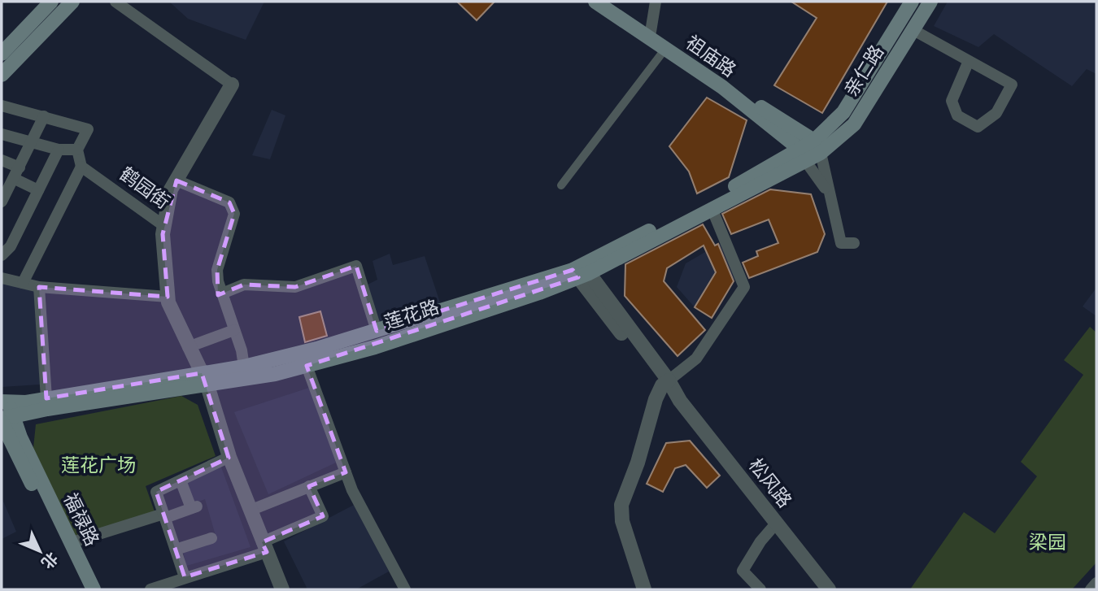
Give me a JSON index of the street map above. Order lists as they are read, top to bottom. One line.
{"streets":{"main road":["祖庙路","亲仁路","莲花路","福禄路"],"street":["鹤园街","松风路"]},"crossings":[["祖庙路","亲仁路"],["祖庙路","莲花路"],["鹤园街","莲花路"],["莲花路","福禄路"]],"parks":["莲花广场","梁园"],"north":"bottom right"}
